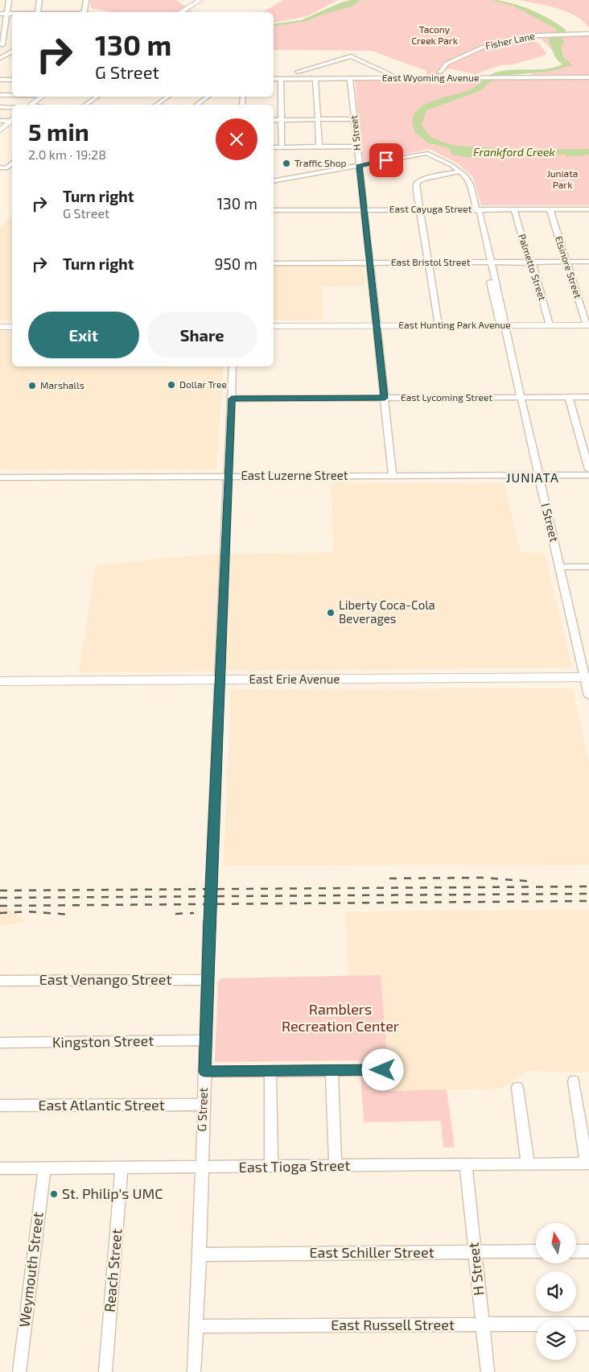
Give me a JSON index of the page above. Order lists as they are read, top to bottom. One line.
{"streets":{"main road":["East Hunting Park Avenue","East Erie Avenue"],"street":["Fisher Lane","East Wyoming Avenue","H Street","East Cayuga Street","East Bristol Street","Palmetto Street","Elsinore Street","East Lycoming Street","East Luzerne Street","I Street","East Venango Street","Kingston Street","East Atlantic Street","G Street","East Tioga Street","East Schiller Street","Weymouth Street","Reach Street","East Russell Street"]},"crossings":[["East Wyoming Avenue","H Street"],["H Street","East Cayuga Street"],["H Street","East Bristol Street"],["H Street","East Hunting Park Avenue"],["H Street","East Lycoming Street"],["H Street","East Luzerne Street"],["H Street","I Street"],["H Street","East Tioga Street"],["H Street","East Schiller Street"],["H Street","East Russell Street"],["East Cayuga Street","Palmetto Street"],["East Cayuga Street","Elsinore Street"],["East Cayuga Street","I Street"],["East Bristol Street","Palmetto Street"],["East Bristol Street","Elsinore Street"],["East Bristol Street","I Street"],["Palmetto Street","East Hunting Park Avenue"],["Elsinore Street","East Hunting Park Avenue"],["East Hunting Park Avenue","I Street"],["East Lycoming Street","I Street"],["East Lycoming Street","G Street"],["East Luzerne Street","I Street"],["East Luzerne Street","G Street"],["I Street","East Erie Avenue"],["East Erie Avenue","G Street"],["East Venango Street","G Street"],["Kingston Street","G Street"],["East Atlantic Street","G Street"],["G Street","East Tioga Street"],["G Street","East Schiller Street"],["G Street","East Russell Street"],["East Tioga Street","Weymouth Street"],["East Tioga Street","Reach Street"]],"districts":["JUNIATA"],"water":["Frankford Creek"],"parks":["Tacony Creek Park","Juniata Park","Ramblers Recreation Center"],"places":["Traffic Shop","Dollar Tree","Marshalls","Liberty Coca-Cola Beverages","St. Philip's UMC"],"north":"top","page":{"turn":["130 m","G Street"],"heading":["5 min","2.0 km · 19:28"],"list":[{"name":"Turn right","note":"G Street","value":"130 m"},{"name":"Turn right","value":"950 m"}],"buttons":["Exit","Share"]}}
